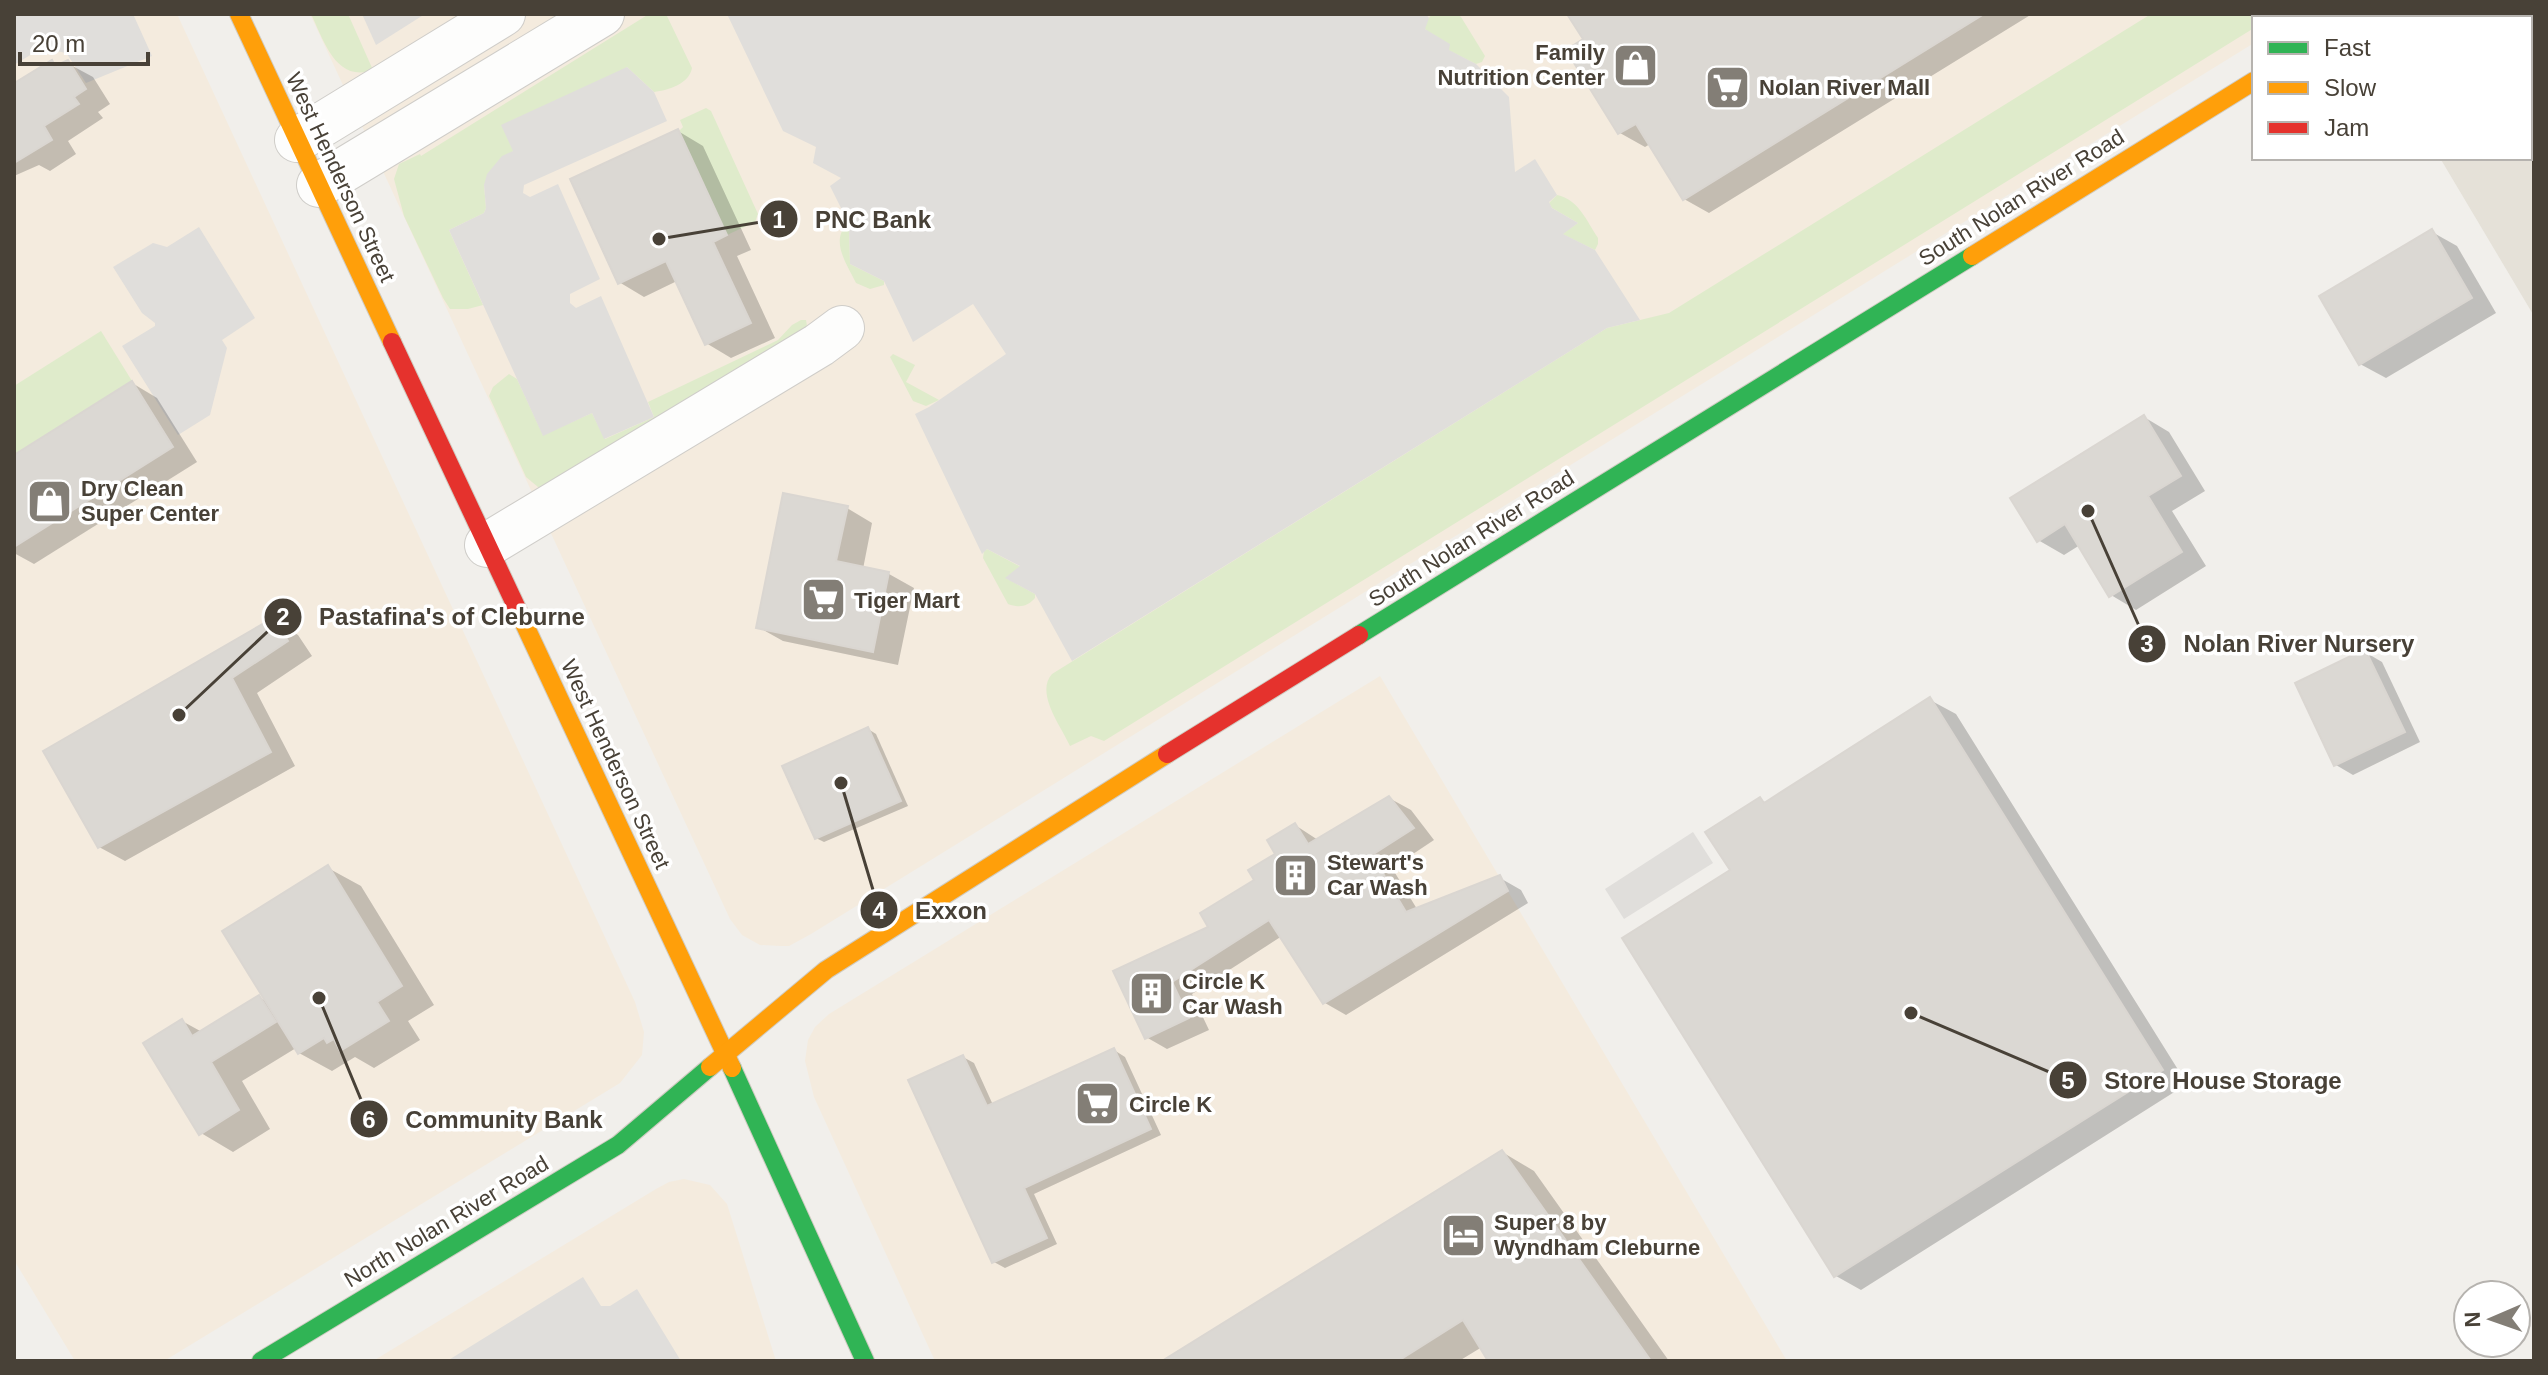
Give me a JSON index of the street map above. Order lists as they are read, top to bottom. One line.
{"streets":{"main road":["West Henderson Street","South Nolan River Road","North Nolan River Road"]},"crossings":[["West Henderson Street","South Nolan River Road"],["West Henderson Street","North Nolan River Road"],["South Nolan River Road","North Nolan River Road"]],"places":{"shop":["Family Nutrition Center","Dry Clean Super Center"],"supermarket":["Nolan River Mall","Tiger Mart","Circle K"],"other":["PNC Bank","Nolan River Nursery","Pastafina's of Cleburne","Exxon","Community Bank","Store House Storage"],"building":["Stewart's Car Wash","Circle K Car Wash"],"hotel":["Super 8 by Wyndham Cleburne"]},"legend":["Fast","Slow","Jam"],"scale_bar":"20 m","north":"left"}
